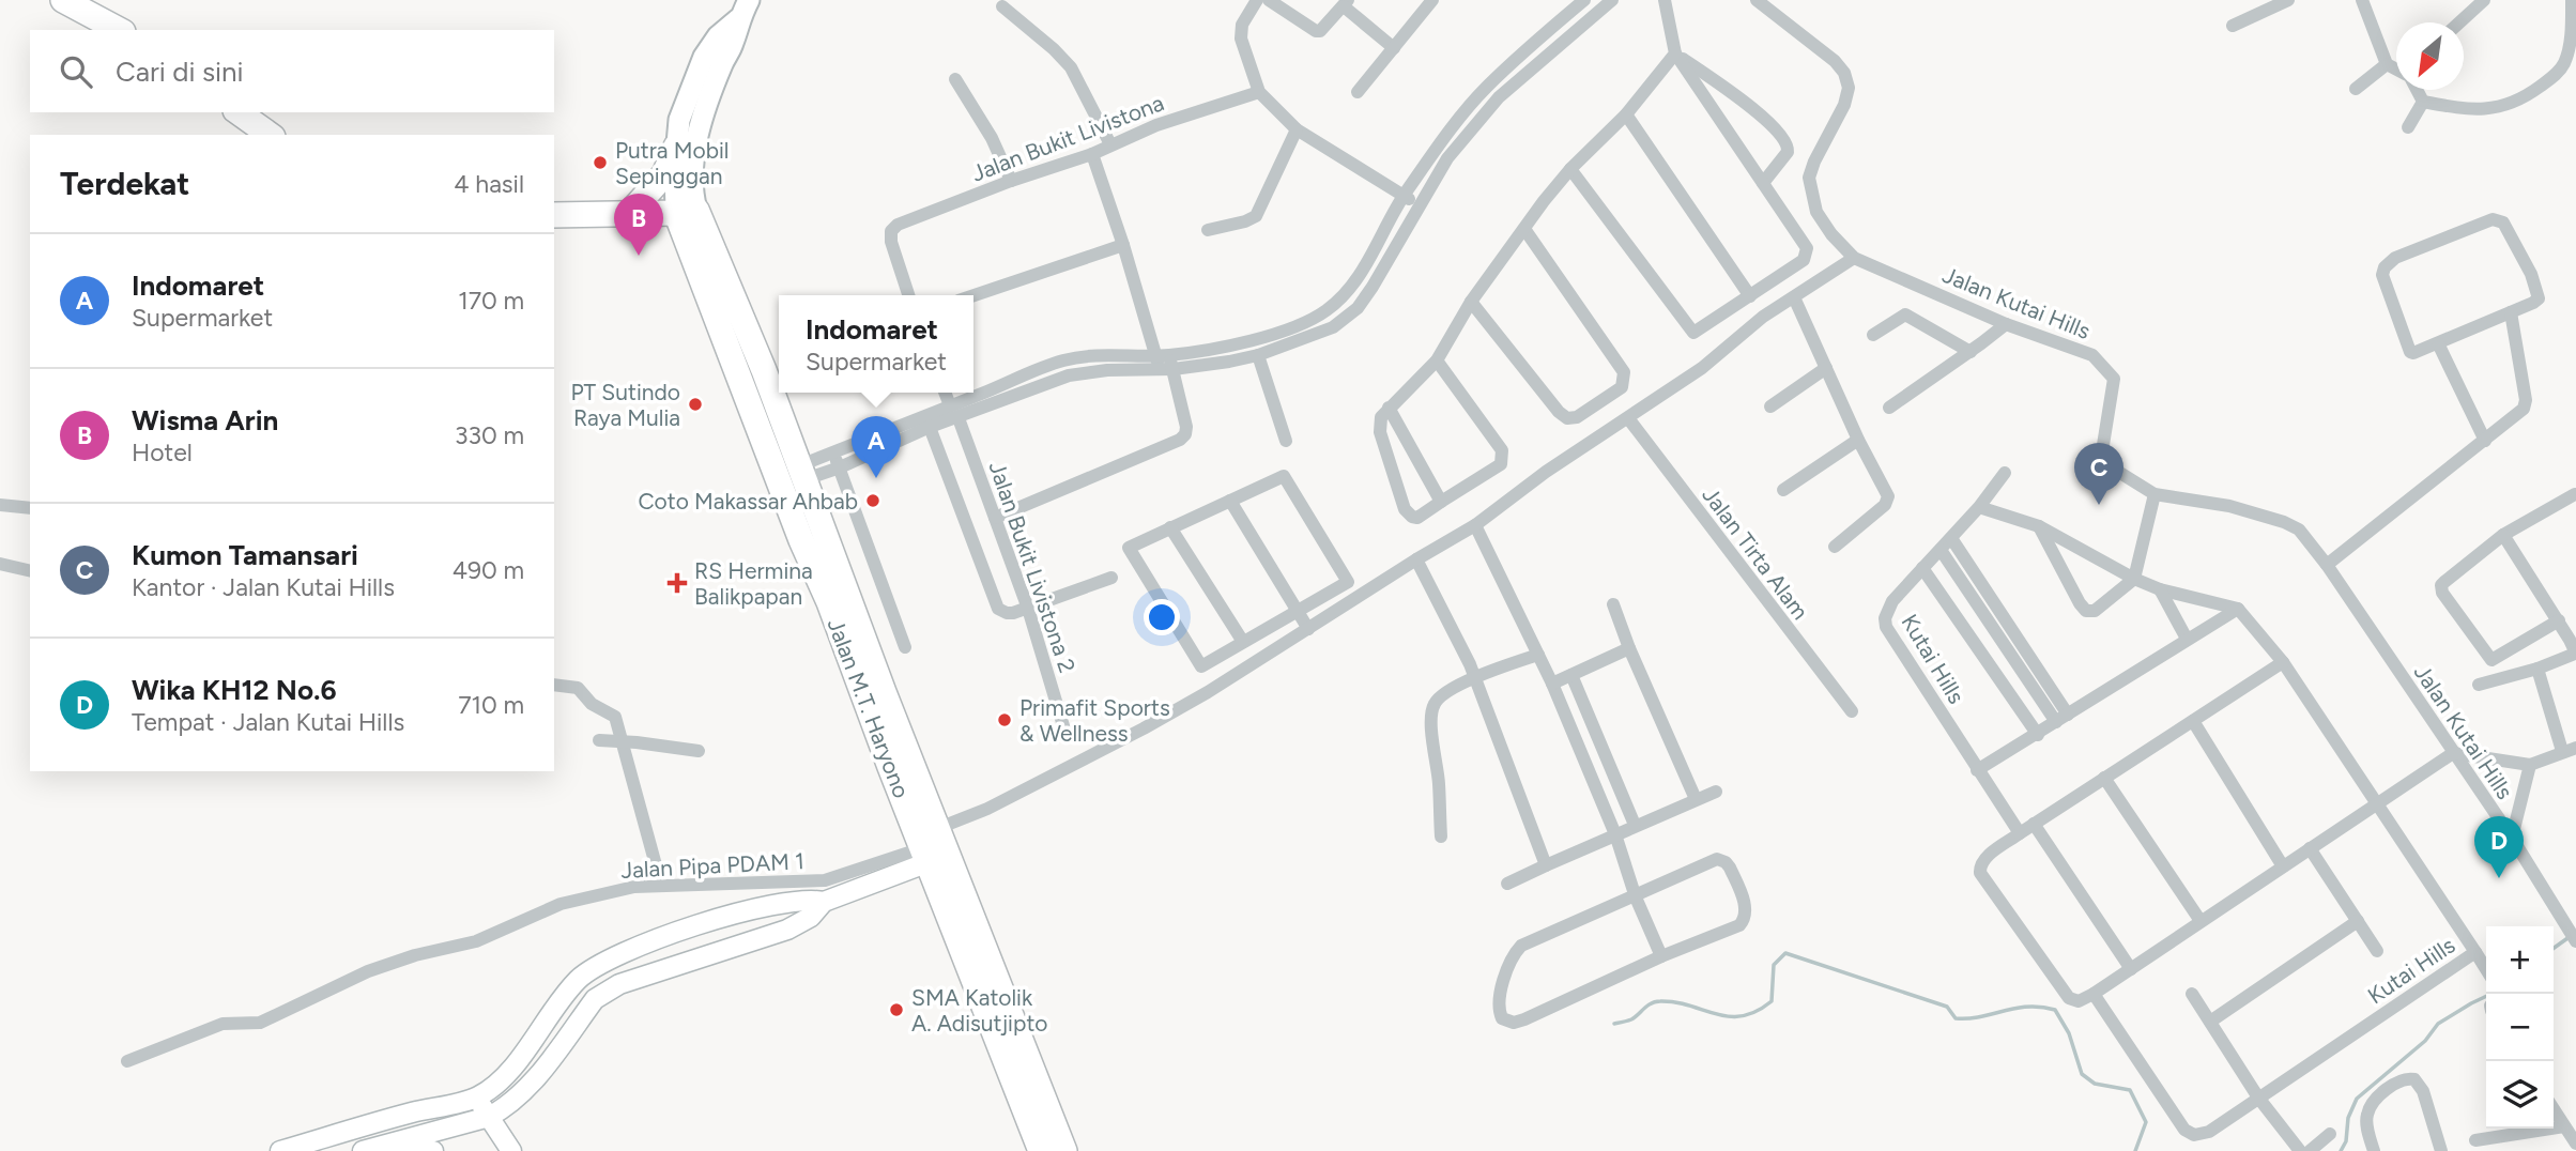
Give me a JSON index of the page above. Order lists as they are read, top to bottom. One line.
{"streets":{"highway":["Jalan M.T. Haryono"],"street":["Jalan Bukit Livistona","Jalan Kutai Hills","Jalan Tirta Alam","Jalan Bukit Livistona 2","Kutai Hills","Jalan Pipa PDAM 1"]},"crossings":[["Jalan Kutai Hills","Jalan Pipa PDAM 1"],["Jalan Tirta Alam","Jalan Pipa PDAM 1"],["Jalan M.T. Haryono","Jalan Pipa PDAM 1"]],"places":{"other":["Putra Mobil Sepinggan","PT Sutindo Raya Mulia","Coto Makassar Ahbab","Primafit Sports & Wellness","SMA Katolik A. Adisutjipto"],"health":["RS Hermina Balikpapan"]},"north":"bottom left","page":{"search":"Cari di sini","heading":["Terdekat","4 hasil"],"pins":["B","A","C","D"],"list":[{"mark":"A","name":"Indomaret","note":"Supermarket","value":"170 m"},{"mark":"B","name":"Wisma Arin","note":"Hotel","value":"330 m"},{"mark":"C","name":"Kumon Tamansari","note":"Kantor · Jalan Kutai Hills","value":"490 m"},{"mark":"D","name":"Wika KH12 No.6","note":"Tempat · Jalan Kutai Hills","value":"710 m"}],"popup":["Indomaret","Supermarket"],"map_buttons":["+","−"]}}
